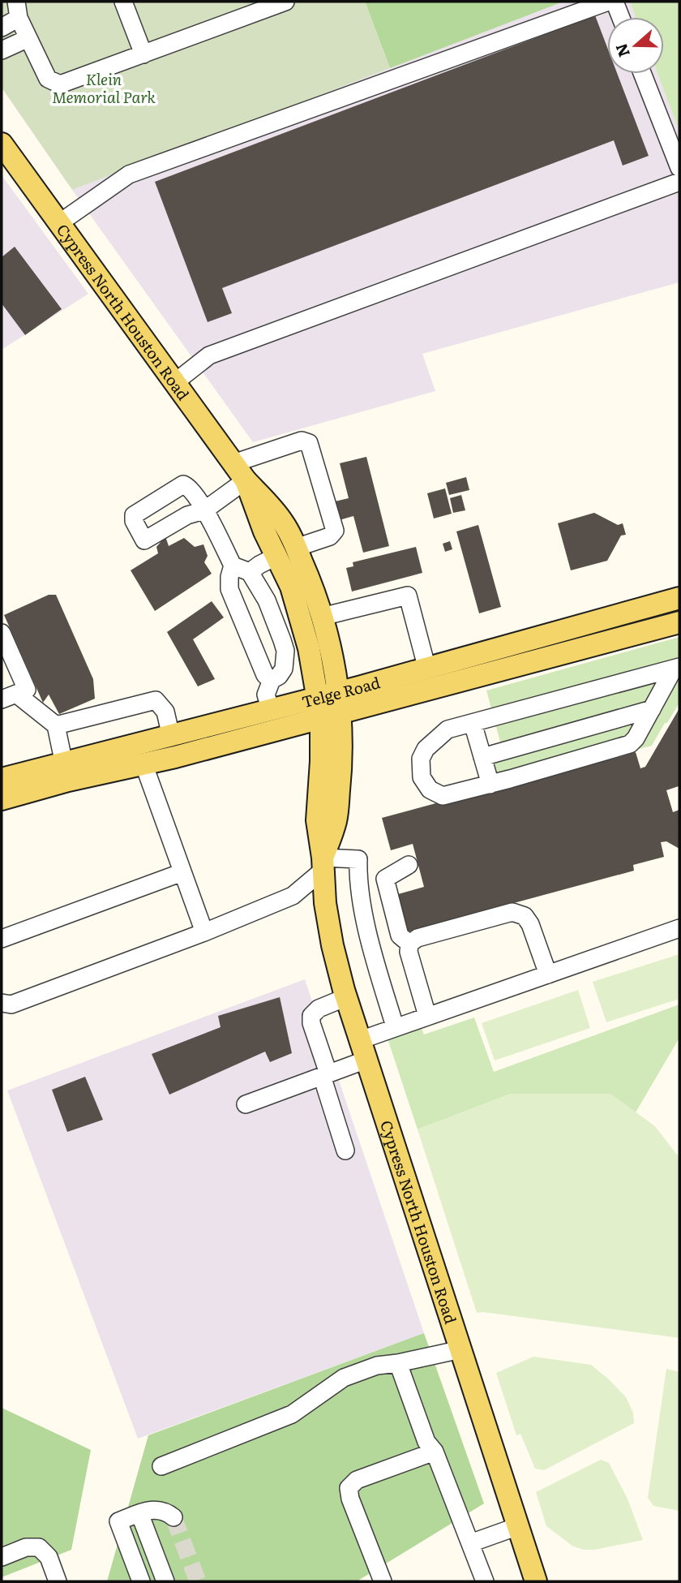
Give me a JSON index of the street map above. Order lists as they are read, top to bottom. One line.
{"streets":{"main road":["Cypress North Houston Road","Telge Road"]},"crossings":[["Cypress North Houston Road","Telge Road"]],"parks":["Klein Memorial Park"],"north":"left"}
